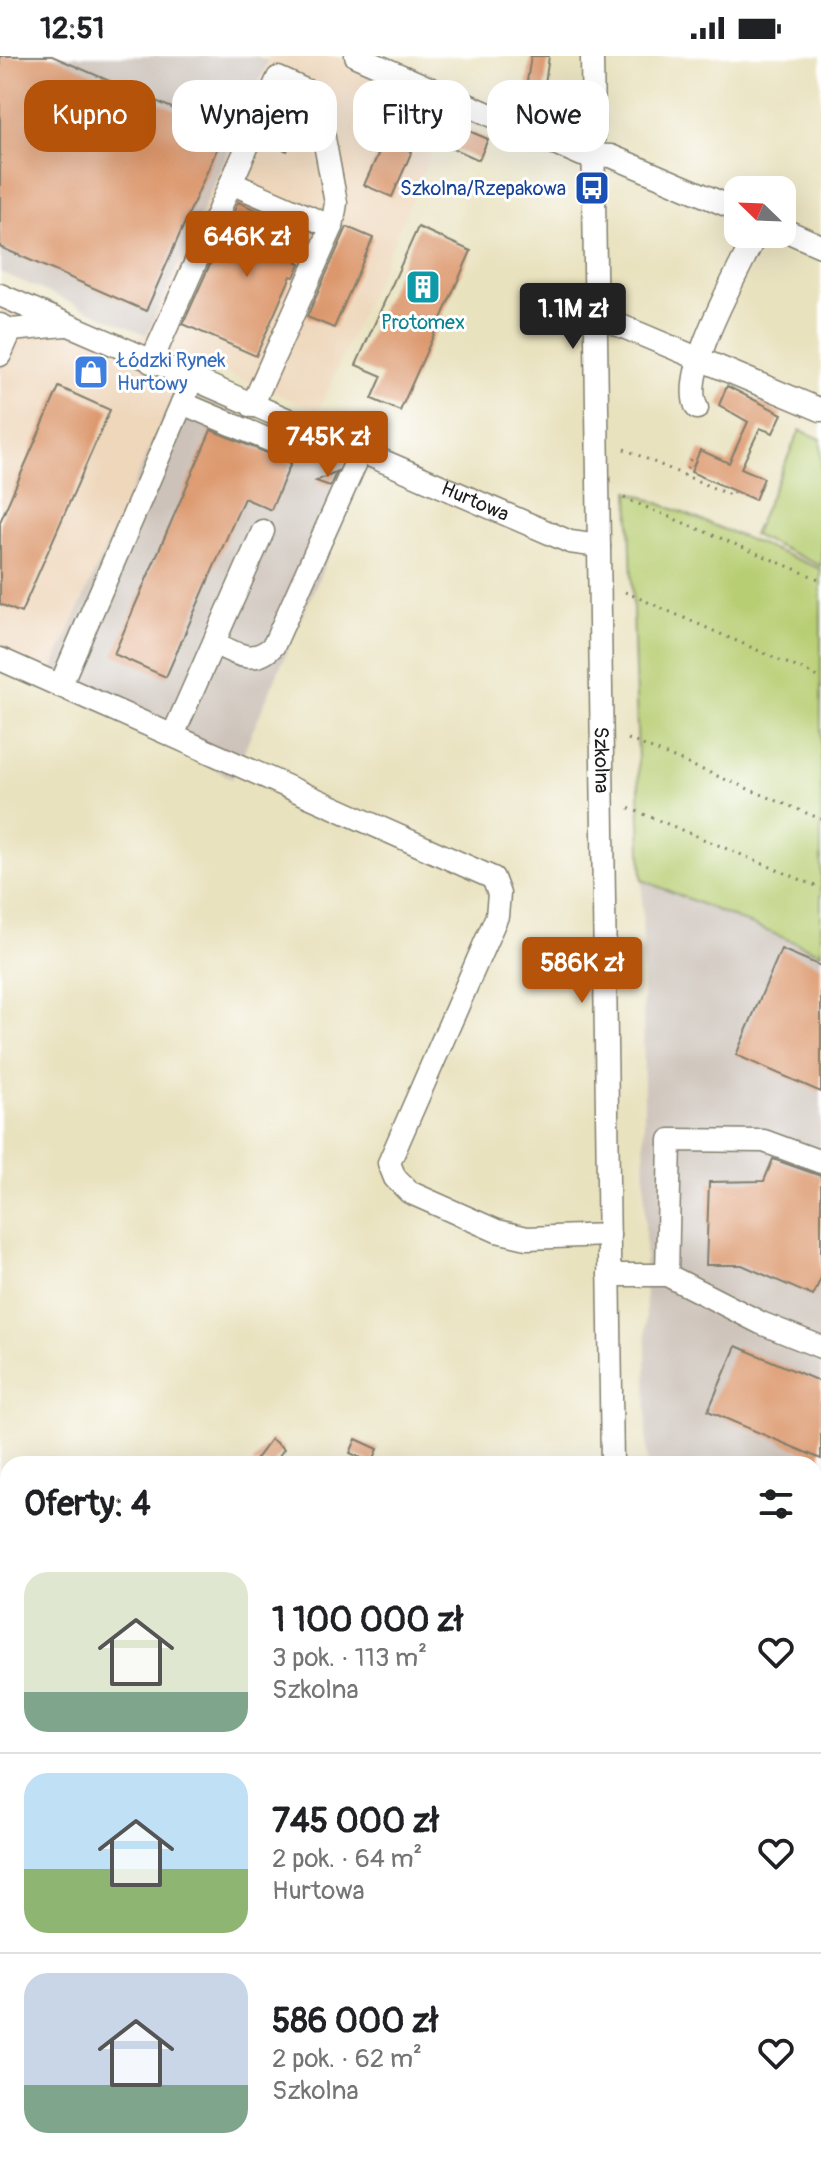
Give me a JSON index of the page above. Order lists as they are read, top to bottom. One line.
{"streets":{"street":["Hurtowa","Szkolna"]},"crossings":[["Hurtowa","Szkolna"]],"places":{"bus stop":["Szkolna/Rzepakowa"],"building":["Protomex"],"shop":["Łódzki Rynek Hurtowy"]},"north":"top left","page":{"status":"12:51","chip":["Kupno","Wynajem","Filtry","Nowe"],"price":["646K zł","1.1M zł","745K zł","586K zł"],"heading":"Oferty: 4","list":[{"name":"1 100 000 zł","note":"3 pok. · 113 m² · Szkolna"},{"name":"745 000 zł","note":"2 pok. · 64 m² · Hurtowa"},{"name":"586 000 zł","note":"2 pok. · 62 m² · Szkolna"}]}}
